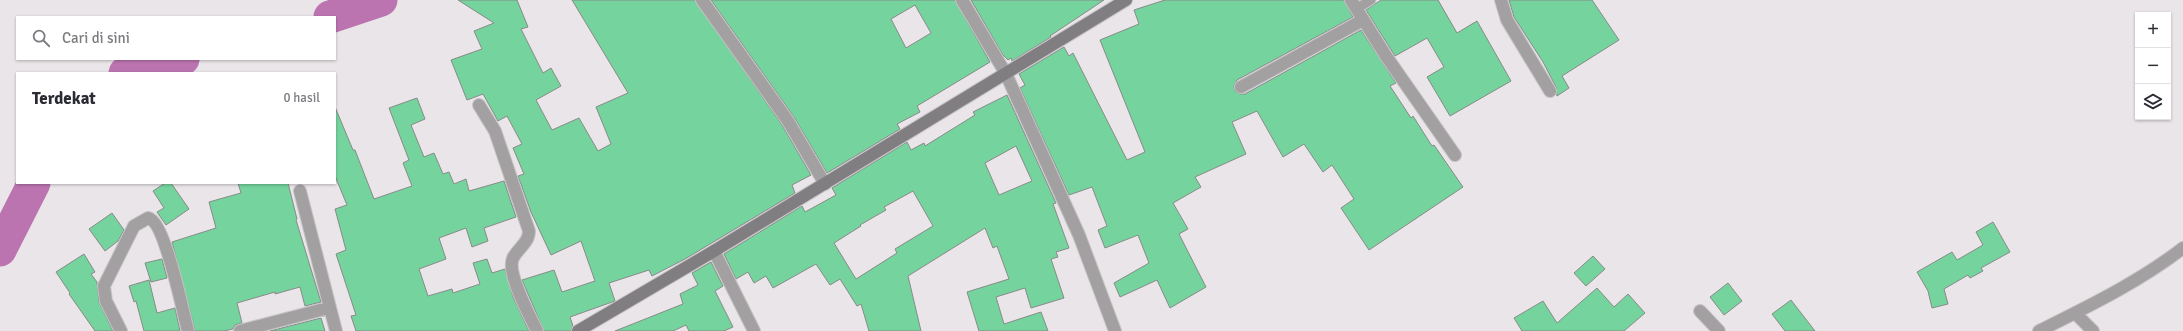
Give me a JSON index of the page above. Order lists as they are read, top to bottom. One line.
{"page":{"map_buttons":["+","−"],"search":"Cari di sini","heading":["Terdekat","0 hasil"]}}
